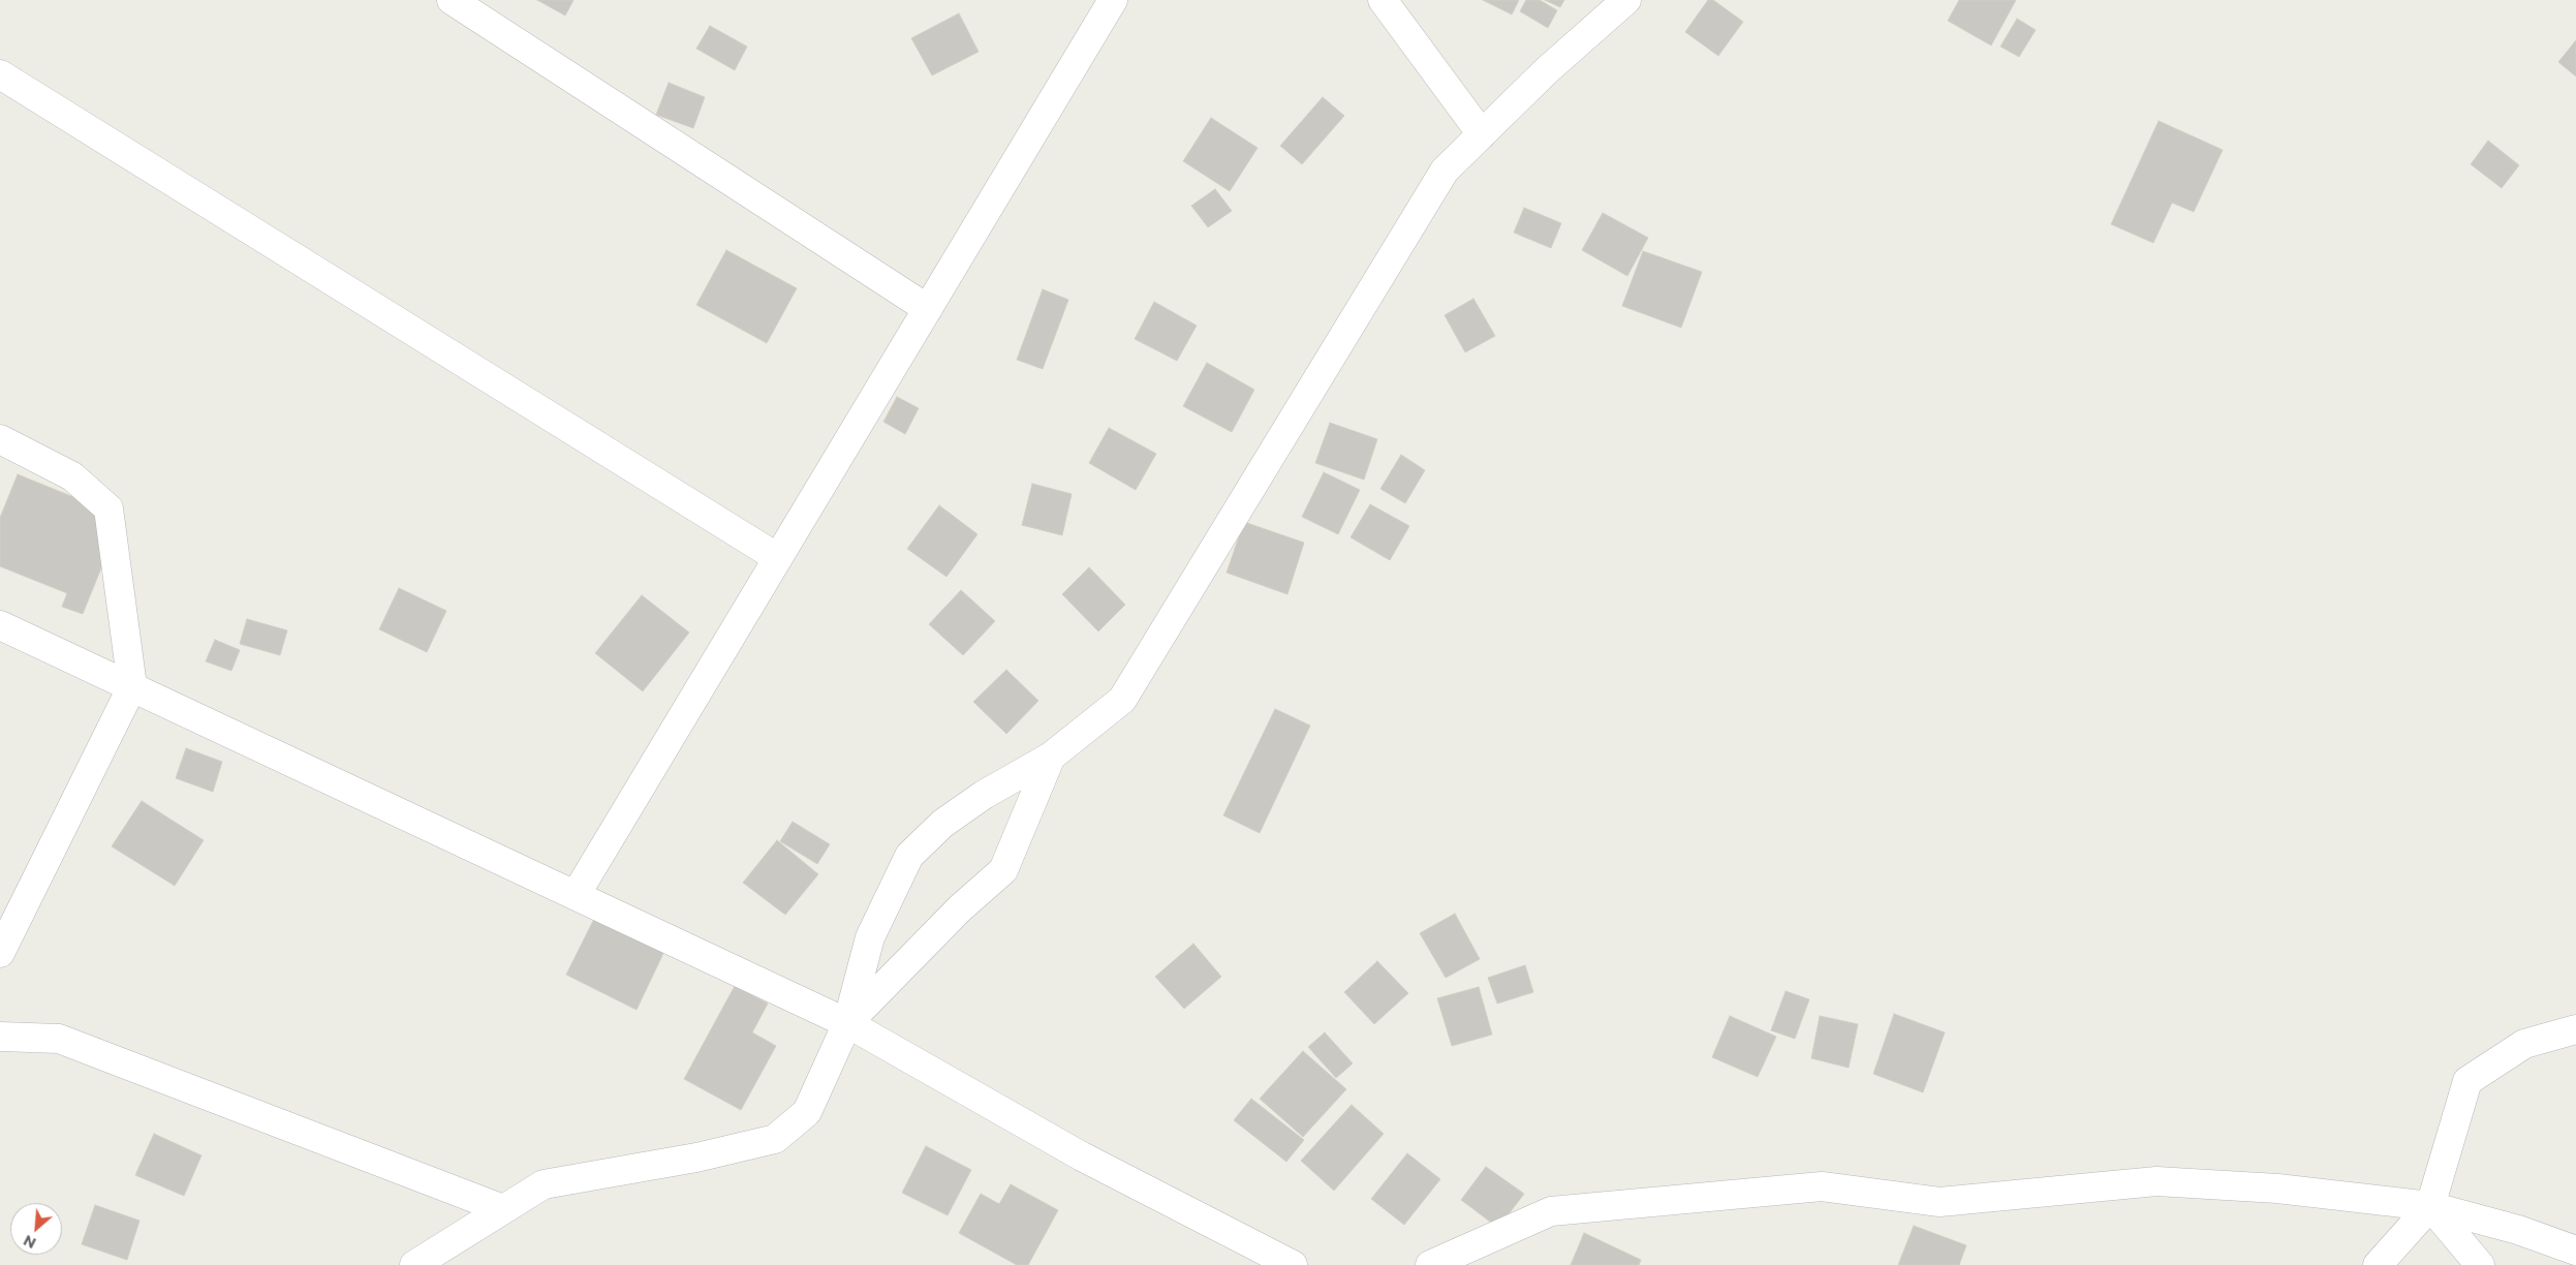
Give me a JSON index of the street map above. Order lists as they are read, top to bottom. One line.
{"north":"bottom left"}
